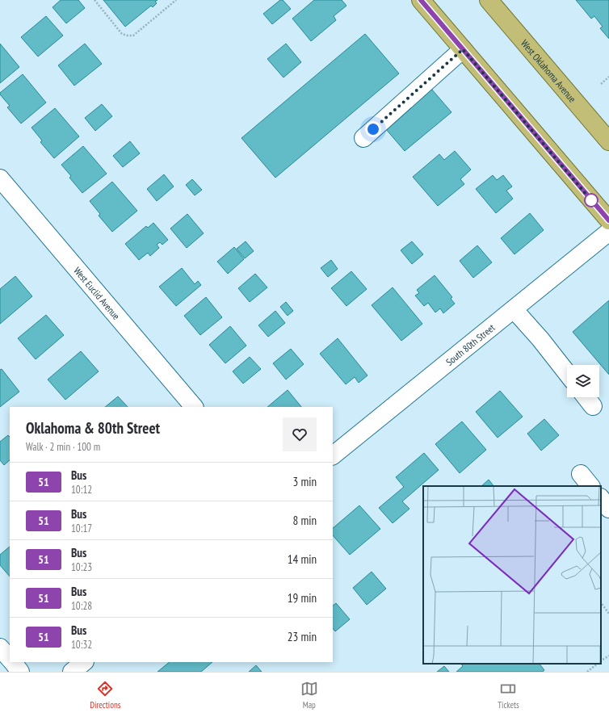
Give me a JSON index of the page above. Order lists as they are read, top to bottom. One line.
{"streets":{"main road":["West Oklahoma Avenue"],"street":["West Euclid Avenue","South 80th Street"]},"lines":["bus line 51"],"page":{"heading":["Oklahoma & 80th Street","Walk · 2 min · 100 m"],"list":[{"mark":"51","name":"Bus","note":"10:12","value":"3 min"},{"mark":"51","name":"Bus","note":"10:17","value":"8 min"},{"mark":"51","name":"Bus","note":"10:23","value":"14 min"},{"mark":"51","name":"Bus","note":"10:28","value":"19 min"},{"mark":"51","name":"Bus","note":"10:32","value":"23 min"}],"tabs":["Directions","Map","Tickets"]}}
